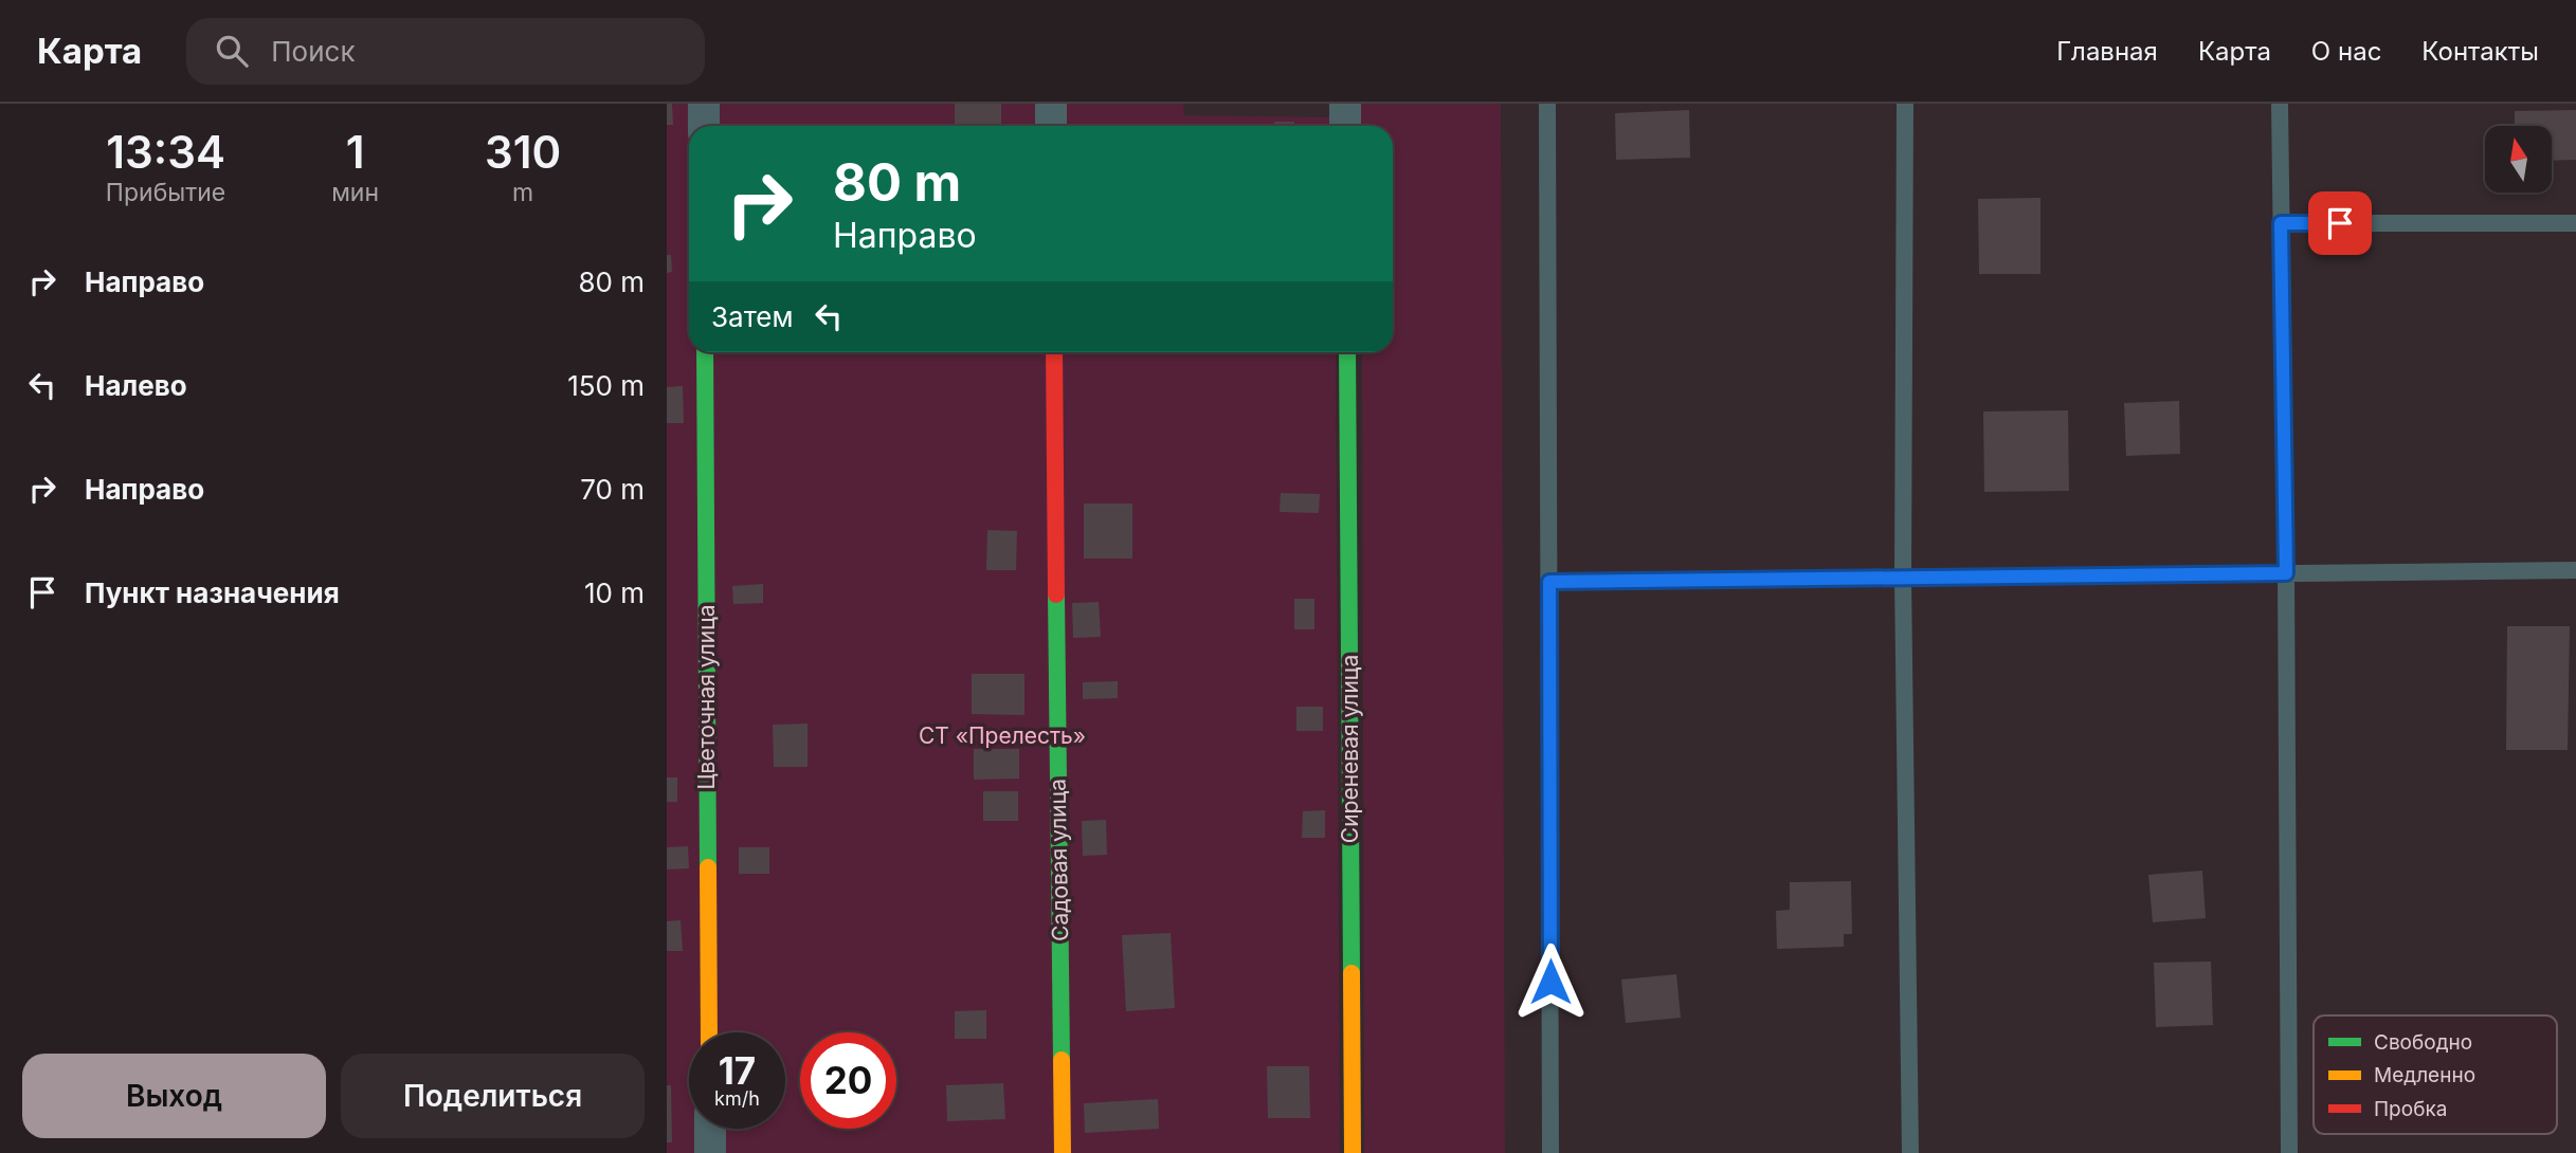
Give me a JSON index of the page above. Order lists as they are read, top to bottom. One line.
{"streets":{"street":["Цветочная улица","Сиреневая улица","Садовая улица"]},"parks":["СТ «Прелесть»"],"legend":["Свободно","Медленно","Пробка"],"north":"top","page":{"header":"Карта","search":"Поиск","nav":["Главная","Карта","О нас","Контакты"],"eta":["13:34","Прибытие","1","мин","310","m"],"turn":["80 m","Направо"],"list":[{"name":"Направо","value":"80 m"},{"name":"Налево","value":"150 m"},{"name":"Направо","value":"70 m"},{"name":"Пункт назначения","value":"10 m"}],"then":"Затем","speed":"17 km/h","limit":"20","buttons":["Выход","Поделиться"]}}
